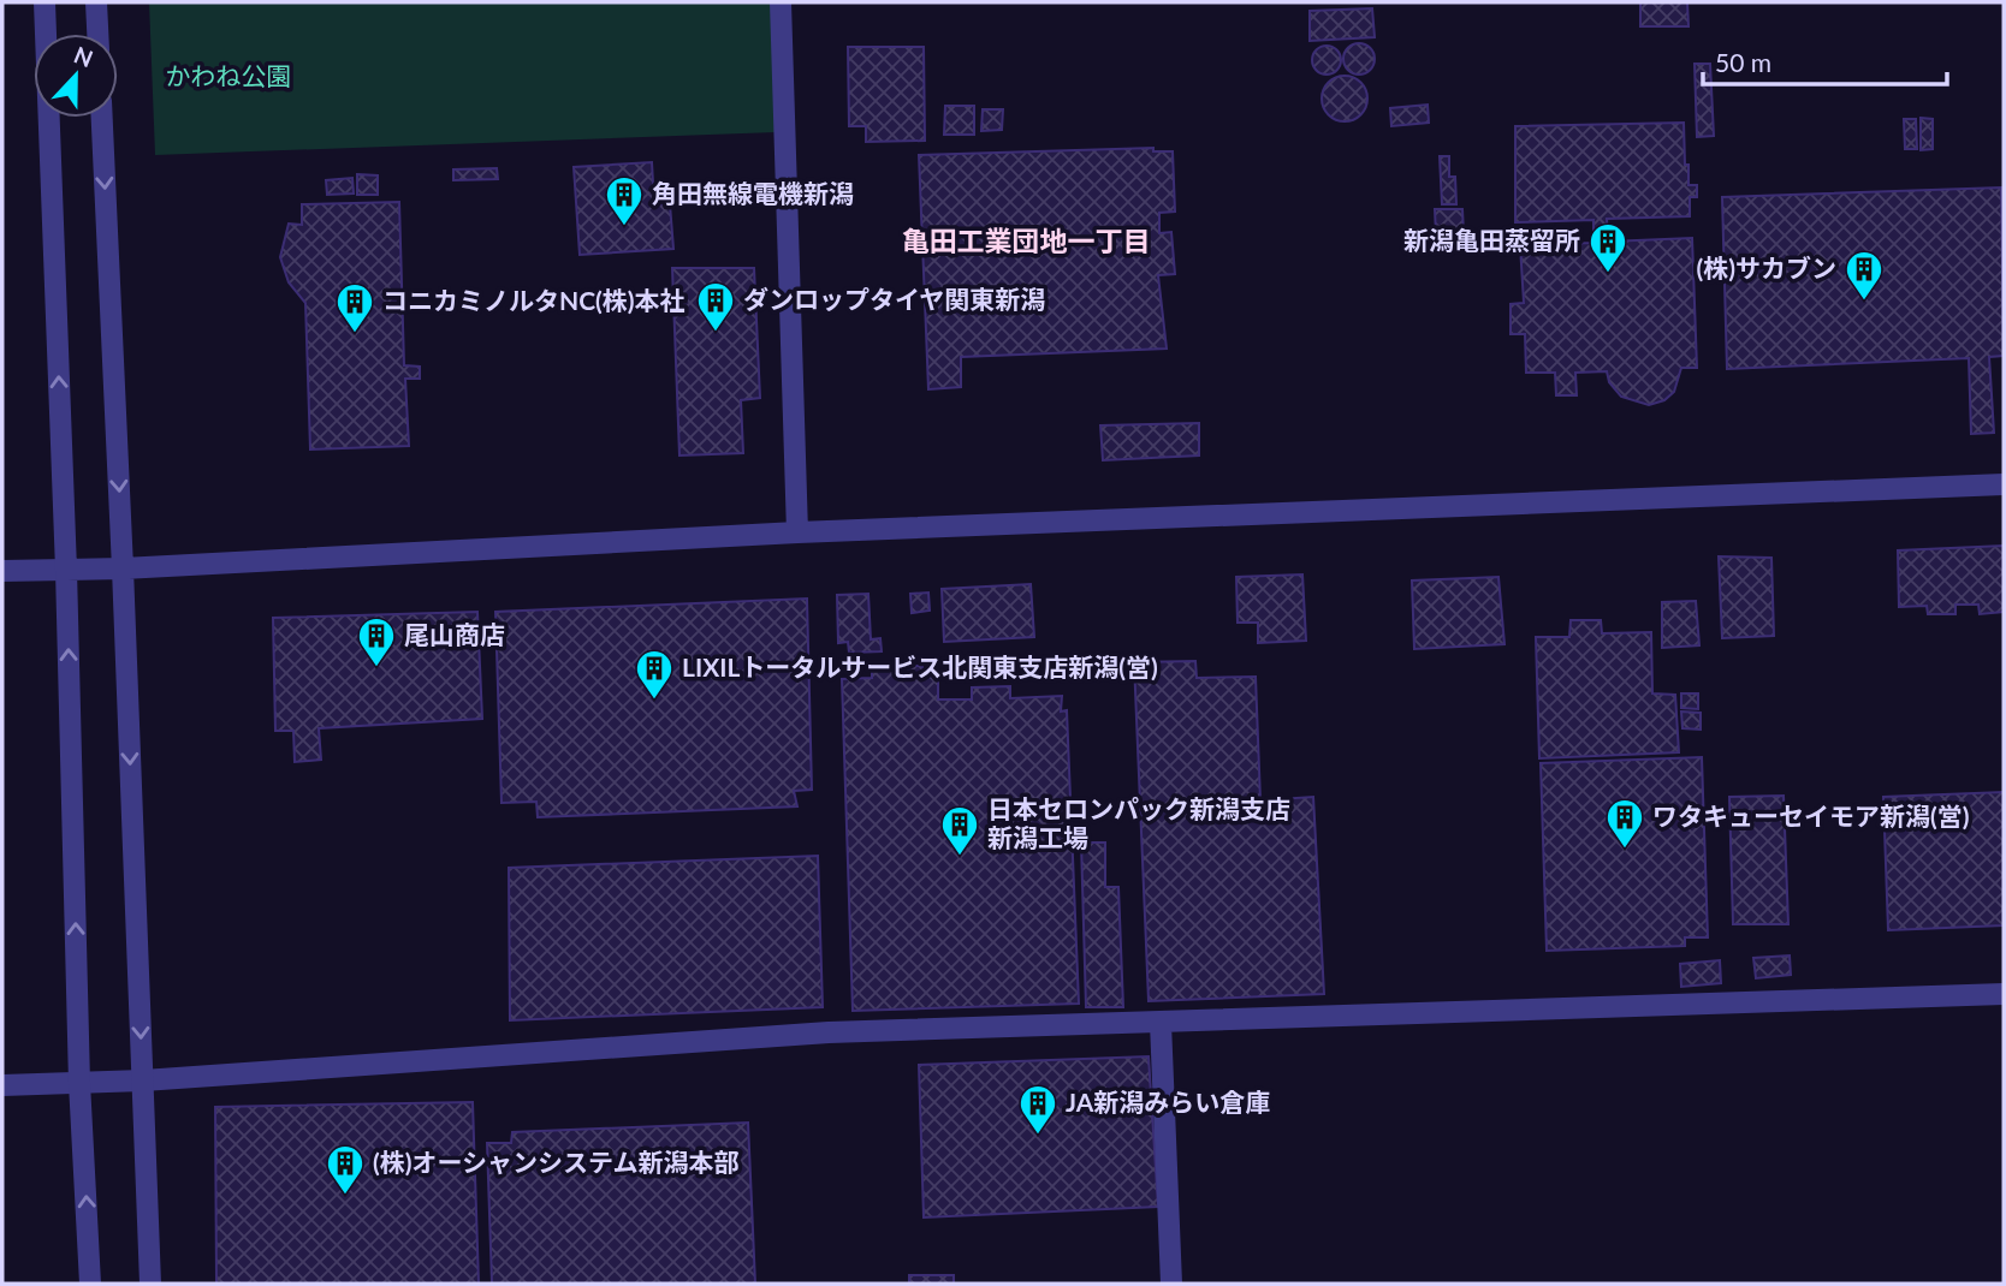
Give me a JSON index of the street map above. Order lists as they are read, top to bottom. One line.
{"districts":["亀田工業団地一丁目"],"parks":["かわね公園"],"places":{"building":["角田無線電機新潟","新潟亀田蒸留所","(株)サカブン","ダンロップタイヤ関東新潟","コニカミノルタNC(株)本社","尾山商店","LIXILトータルサービス北関東支店新潟(営)","ワタキューセイモア新潟(営)","日本セロンパック新潟支店 新潟工場","JA新潟みらい倉庫","(株)オーシャンシステム新潟本部"]},"scale_bar":"50 m","north":"top"}
